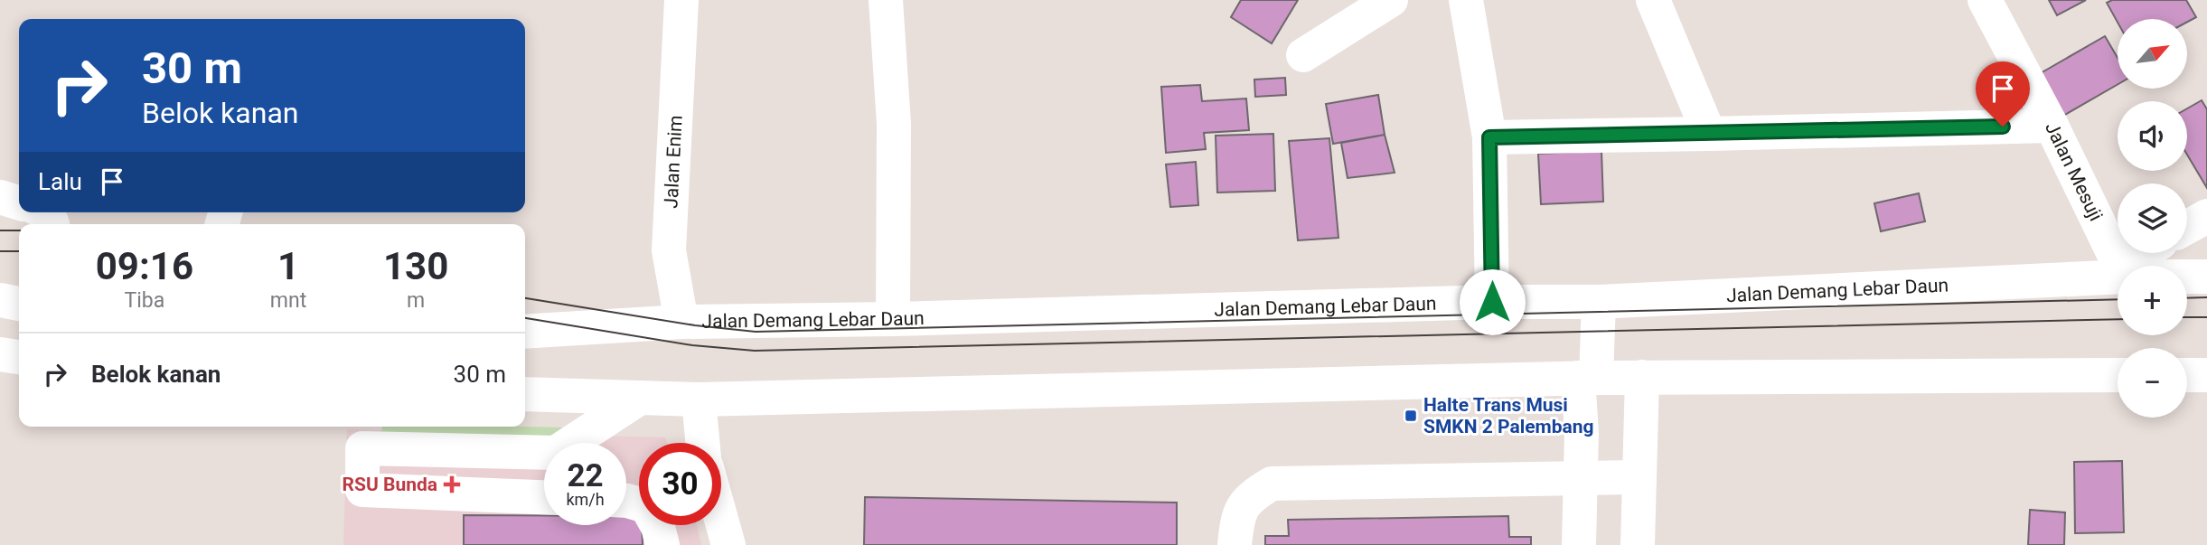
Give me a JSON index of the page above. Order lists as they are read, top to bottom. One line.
{"streets":{"main road":["Jalan Enim","Jalan Mesuji","Jalan Demang Lebar Daun"]},"crossings":[["Jalan Enim","Jalan Demang Lebar Daun"]],"places":{"transit":["Halte Trans Musi SMKN 2 Palembang"],"health":["RSU Bunda"]},"north":"top right","page":{"map_buttons":["+","−"],"turn":["30 m","Belok kanan"],"then":"Lalu","eta":["09:16","Tiba","1","mnt","130","m"],"list":[{"name":"Belok kanan","value":"30 m"}],"speed":"22 km/h","limit":"30"}}
